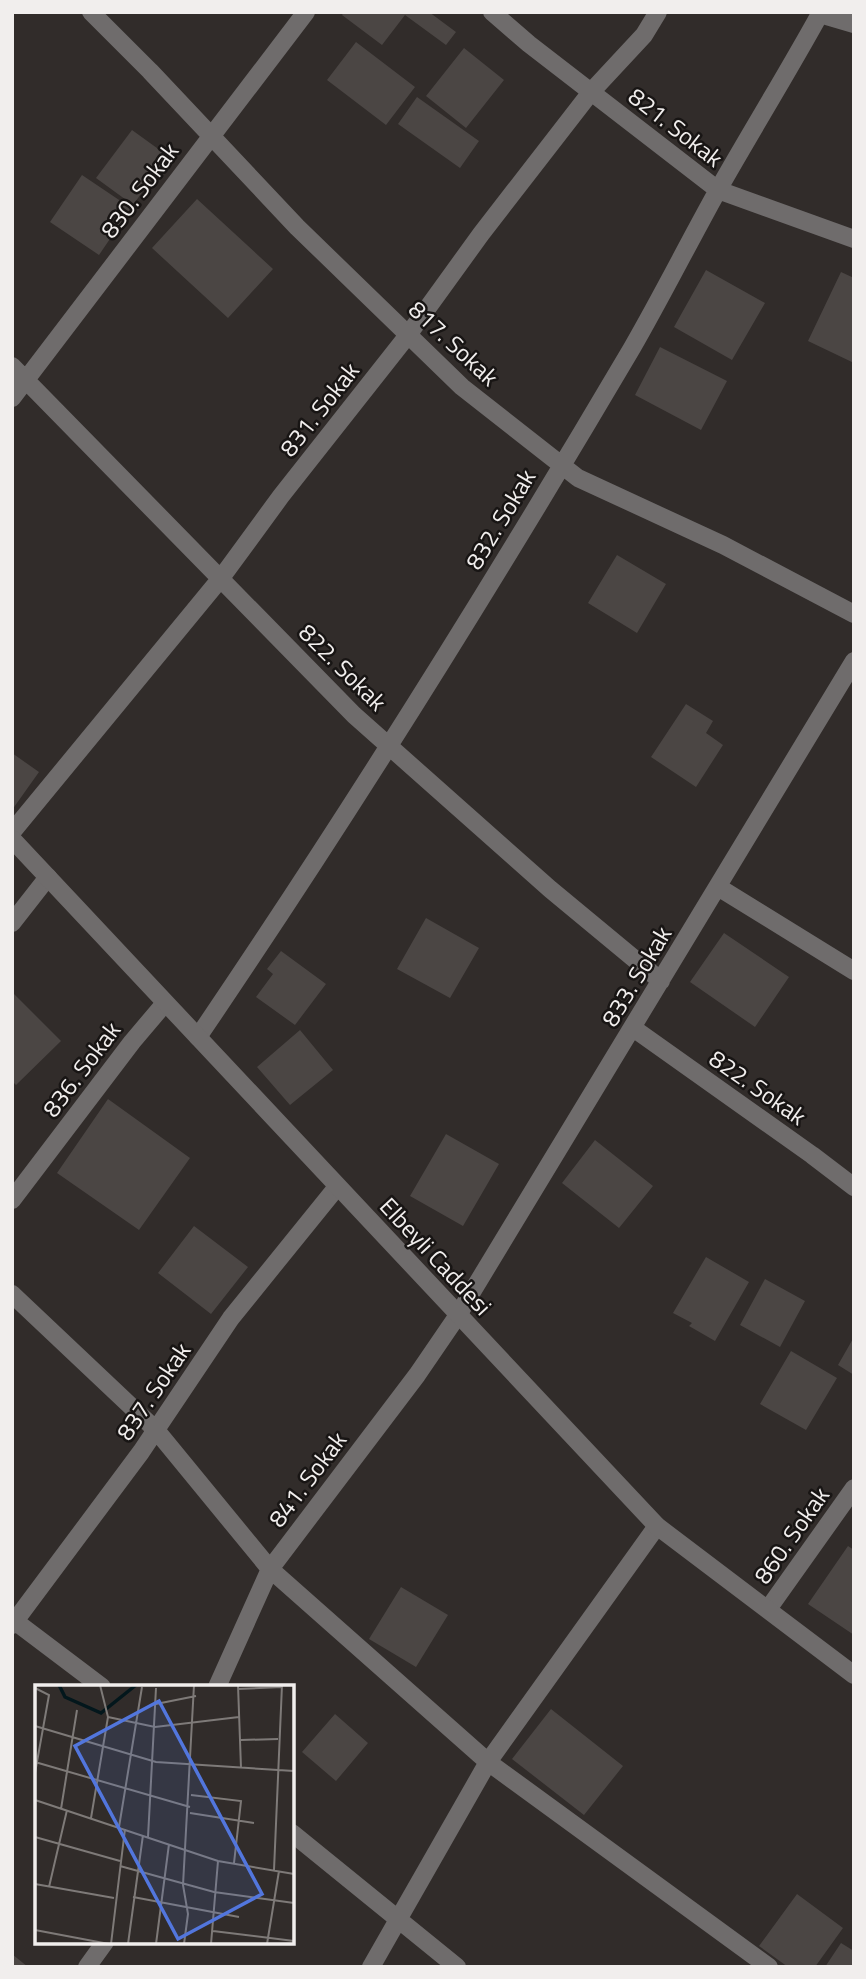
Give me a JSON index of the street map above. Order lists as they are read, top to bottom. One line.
{"streets":{"street":["821. Sokak","830. Sokak","817. Sokak","831. Sokak","832. Sokak","822. Sokak","833. Sokak","836. Sokak","Elbeyli Caddesi","837. Sokak","841. Sokak","860. Sokak"]},"crossings":[["821. Sokak","831. Sokak"],["821. Sokak","832. Sokak"],["830. Sokak","817. Sokak"],["830. Sokak","822. Sokak"],["817. Sokak","831. Sokak"],["817. Sokak","832. Sokak"],["831. Sokak","822. Sokak"],["832. Sokak","822. Sokak"],["832. Sokak","Elbeyli Caddesi"],["822. Sokak","833. Sokak"],["833. Sokak","Elbeyli Caddesi"],["833. Sokak","841. Sokak"],["836. Sokak","Elbeyli Caddesi"],["Elbeyli Caddesi","837. Sokak"],["Elbeyli Caddesi","841. Sokak"],["Elbeyli Caddesi","860. Sokak"]]}
